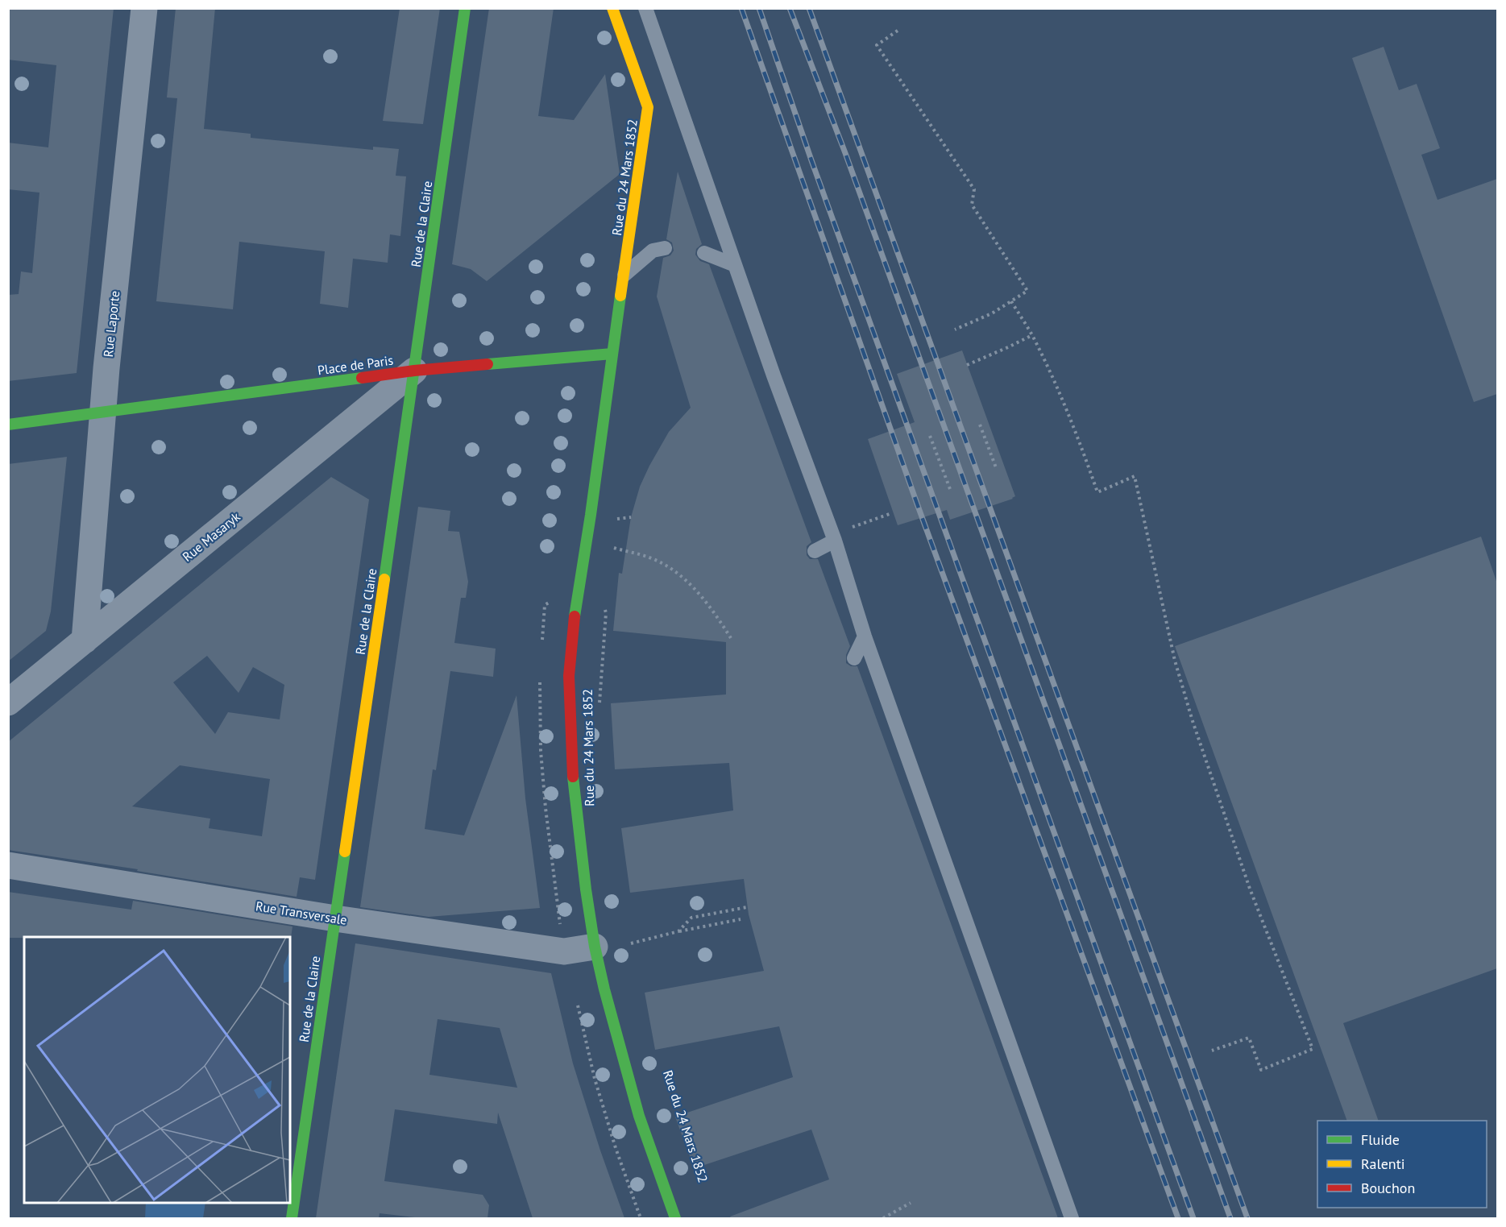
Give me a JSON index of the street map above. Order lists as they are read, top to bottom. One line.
{"streets":{"street":["Rue du 24 Mars 1852","Rue de la Claire","Rue Laporte","Place de Paris","Rue Masaryk","Rue Transversale"]},"crossings":[["Rue du 24 Mars 1852","Place de Paris"],["Rue du 24 Mars 1852","Rue Transversale"],["Rue de la Claire","Place de Paris"],["Rue de la Claire","Rue Masaryk"],["Rue de la Claire","Rue Transversale"],["Rue Laporte","Place de Paris"],["Rue Laporte","Rue Masaryk"],["Place de Paris","Rue Masaryk"]],"legend":["Fluide","Ralenti","Bouchon"]}
